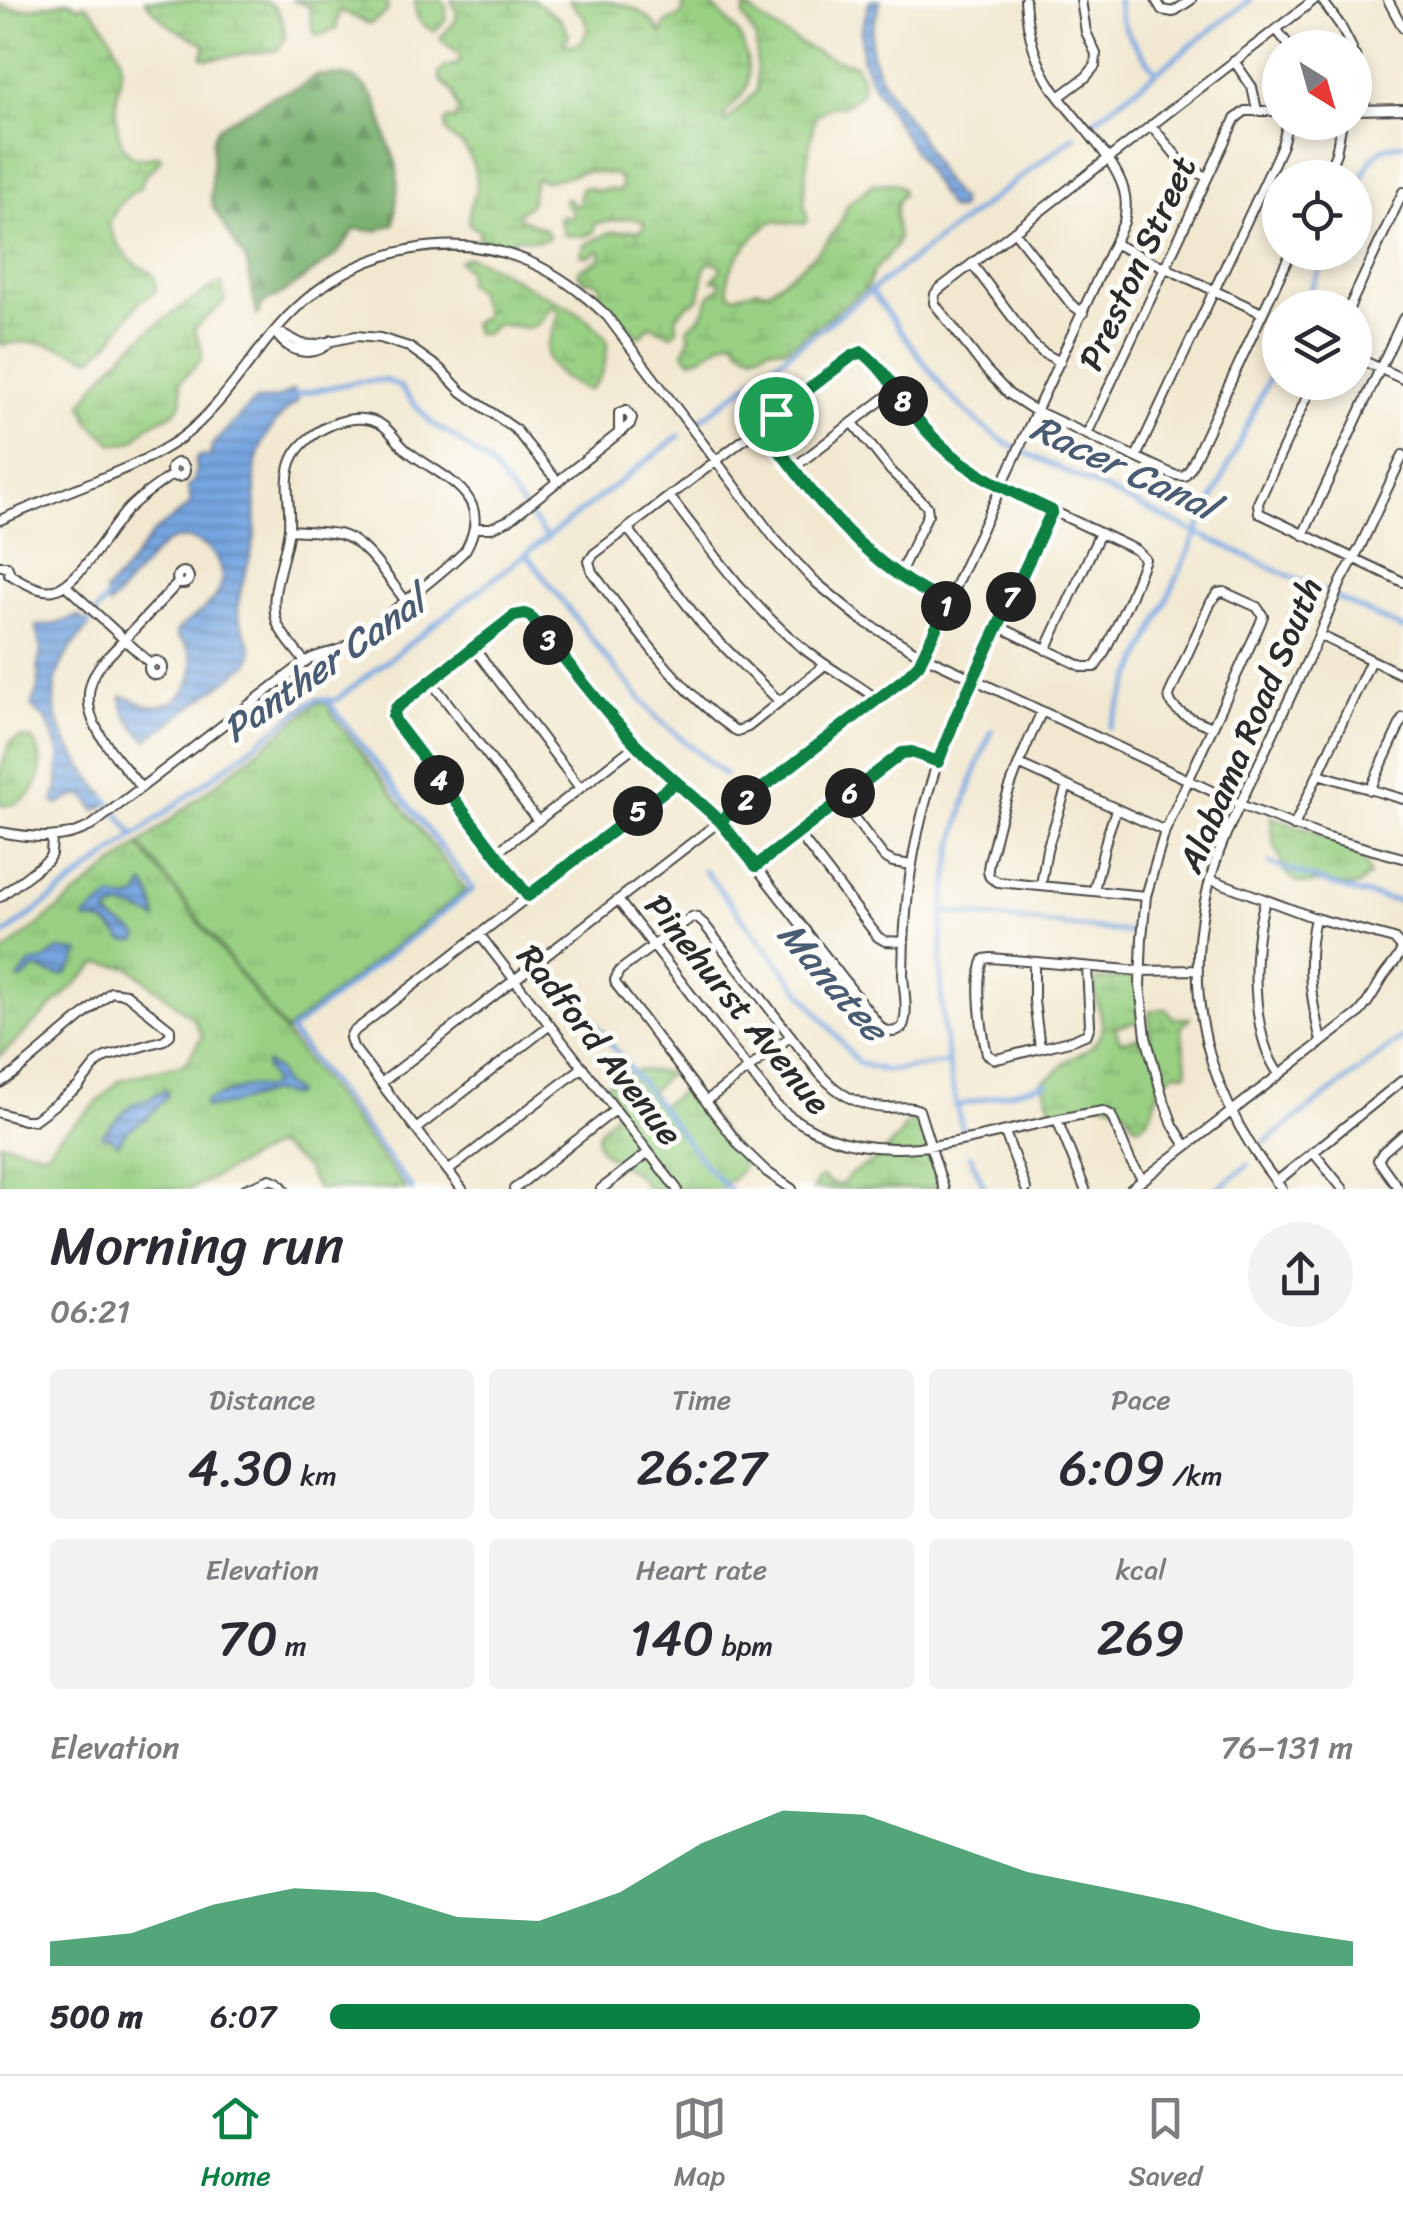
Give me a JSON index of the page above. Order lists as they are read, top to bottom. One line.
{"streets":{"street":["Preston Street","Alabama Road South","Pinehurst Avenue","Radford Avenue"]},"water":["Racer Canal","Panther Canal","Manatee"],"north":"bottom right","page":{"pins":["8","7","1","3","4","6","2","5"],"heading":["Morning run","06:21"],"stats":[["Distance","4.30 km"],["Time","26:27"],["Pace","6:09 /km"],["Elevation","70 m"],["Heart rate","140 bpm"],["kcal","269"]],"chart":["Elevation","76–131 m"],"list":[{"name":"500 m","note":"6:07"}],"tabs":["Home","Map","Saved"]}}
